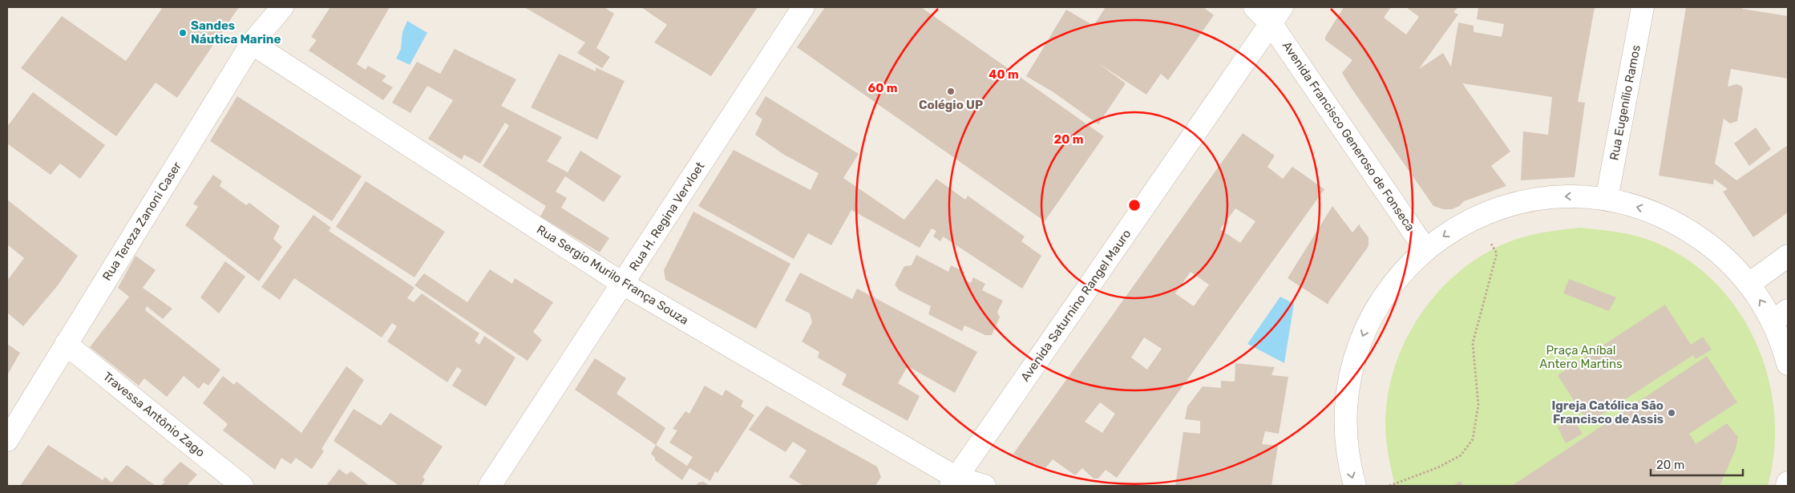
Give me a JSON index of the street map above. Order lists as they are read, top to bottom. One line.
{"streets":{"street":["Rua Eugenílio Ramos","Avenida Francisco Generoso de Fonseca","Rua H. Regina Vervloet","Rua Tereza Zanoni Caser","Rua Sergio Murilo França Souza","Avenida Saturnino Rangel Mauro","Travessa Antônio Zago"]},"crossings":[["Avenida Francisco Generoso de Fonseca","Avenida Saturnino Rangel Mauro"],["Rua H. Regina Vervloet","Rua Sergio Murilo França Souza"],["Rua Tereza Zanoni Caser","Rua Sergio Murilo França Souza"],["Rua Tereza Zanoni Caser","Travessa Antônio Zago"],["Rua Sergio Murilo França Souza","Avenida Saturnino Rangel Mauro"]],"parks":["Praça Aníbal Antero Martins"],"places":["Sandes Náutica Marine","Colégio UP","Igreja Católica São Francisco de Assis"],"scale_bar":"20 m","rings":["40 m","60 m","20 m"]}
